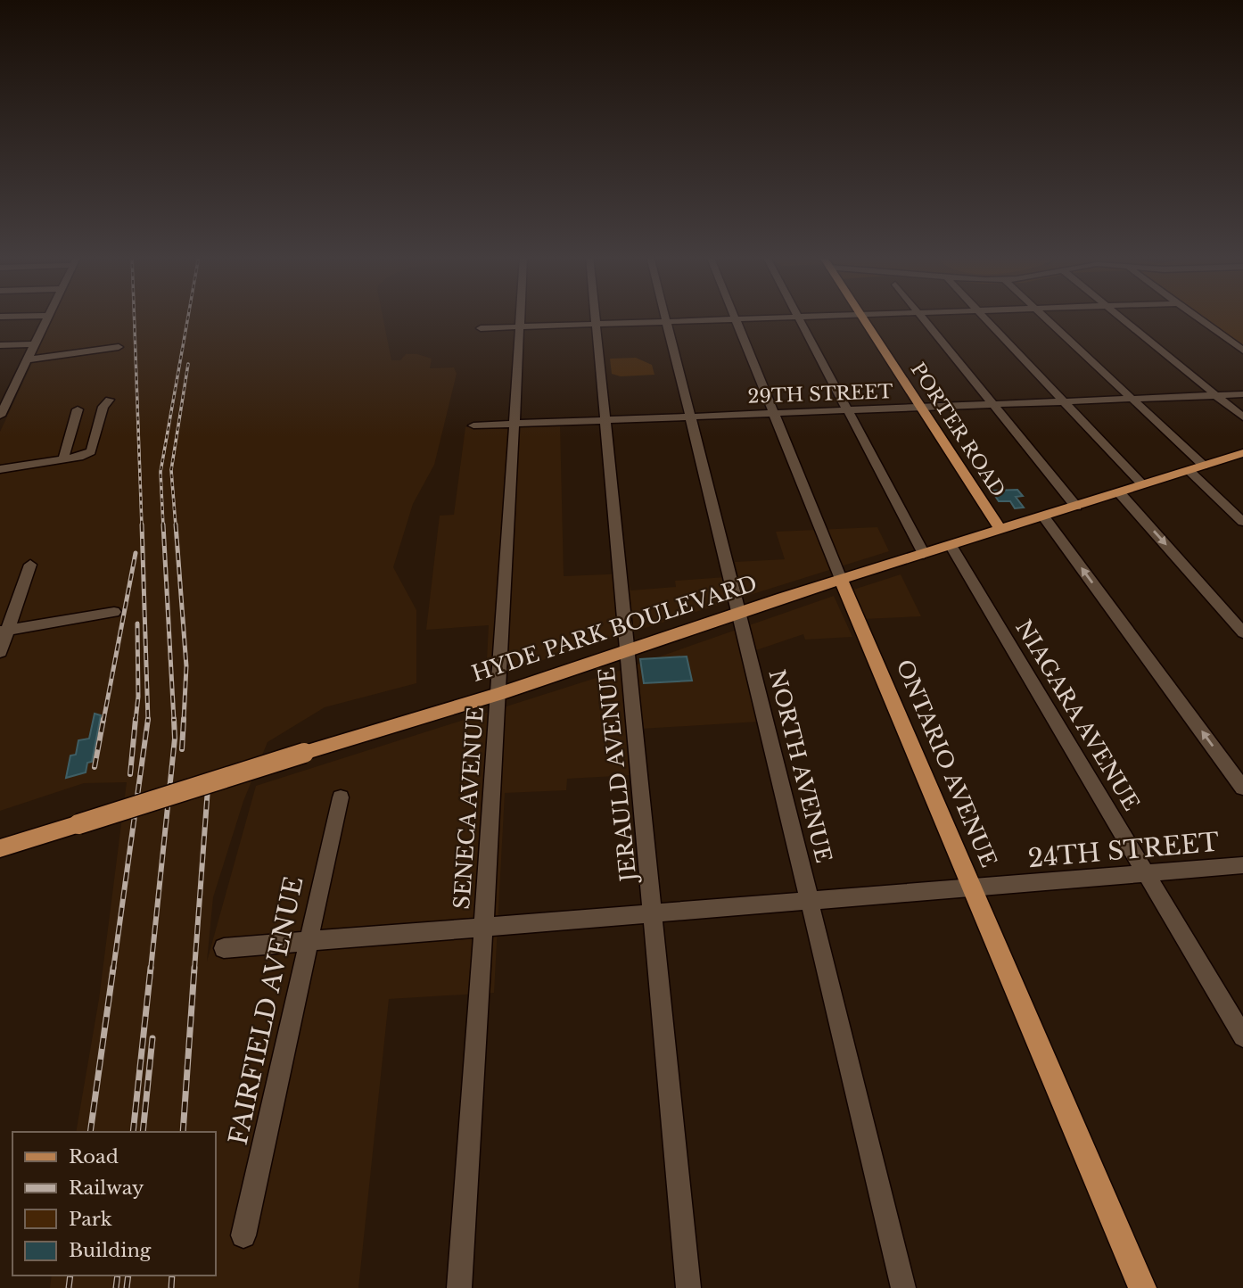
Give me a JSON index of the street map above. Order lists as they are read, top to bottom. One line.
{"streets":{"main road":["PORTER ROAD","HYDE PARK BOULEVARD","ONTARIO AVENUE"],"street":["29TH STREET","NIAGARA AVENUE","NORTH AVENUE","JERAULD AVENUE","SENECA AVENUE","24TH STREET","FAIRFIELD AVENUE"]},"crossings":[["29TH STREET","PORTER ROAD"],["29TH STREET","ONTARIO AVENUE"],["29TH STREET","NORTH AVENUE"],["29TH STREET","JERAULD AVENUE"],["29TH STREET","SENECA AVENUE"],["PORTER ROAD","HYDE PARK BOULEVARD"],["HYDE PARK BOULEVARD","NIAGARA AVENUE"],["HYDE PARK BOULEVARD","ONTARIO AVENUE"],["HYDE PARK BOULEVARD","NORTH AVENUE"],["HYDE PARK BOULEVARD","JERAULD AVENUE"],["HYDE PARK BOULEVARD","SENECA AVENUE"],["NIAGARA AVENUE","24TH STREET"],["ONTARIO AVENUE","24TH STREET"],["NORTH AVENUE","24TH STREET"],["JERAULD AVENUE","24TH STREET"],["SENECA AVENUE","24TH STREET"],["24TH STREET","FAIRFIELD AVENUE"]],"legend":["Road","Railway","Park","Building"]}
